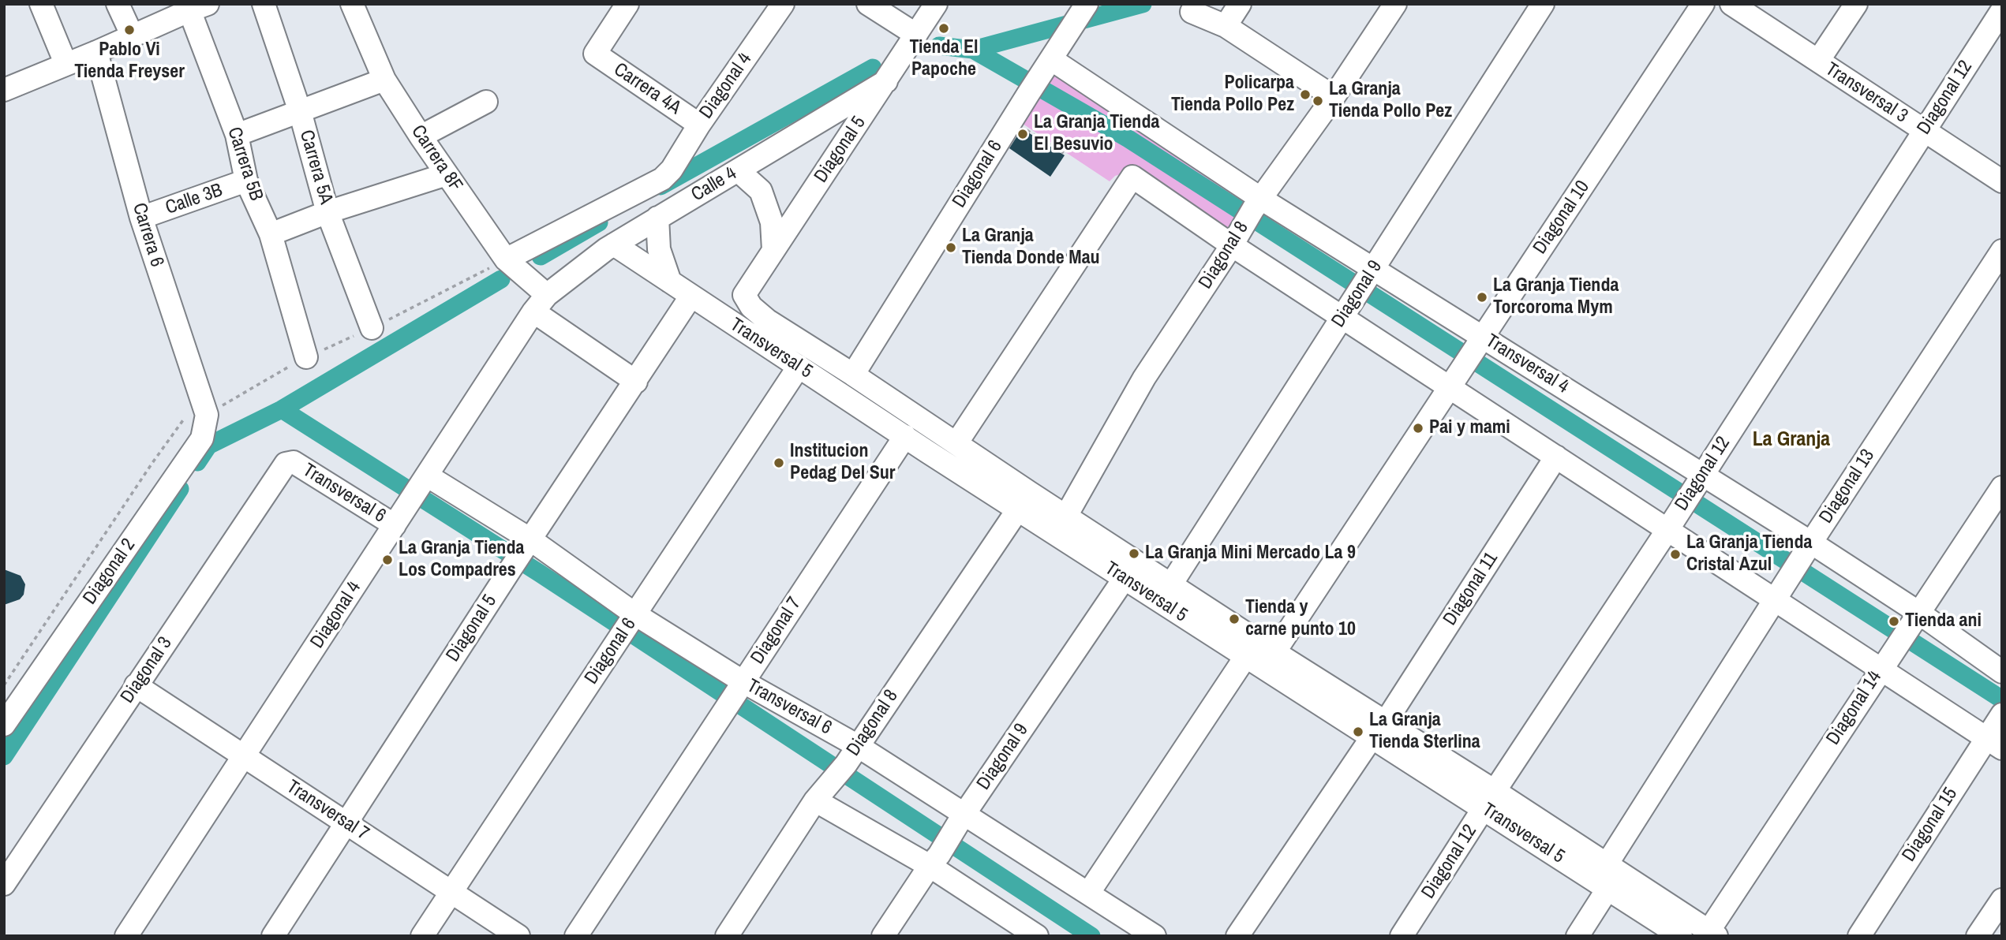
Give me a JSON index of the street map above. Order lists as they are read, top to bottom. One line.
{"streets":{"street":["Diagonal 4","Carrera 4A","Transversal 3","Diagonal 12","Diagonal 5","Carrera 8F","Carrera 5B","Carrera 5A","Diagonal 6","Calle 4","Calle 3B","Diagonal 10","Carrera 6","Diagonal 8","Diagonal 9","Transversal 5","Transversal 4","Diagonal 13","Transversal 6","Diagonal 2","Diagonal 11","Diagonal 7","Diagonal 3","Diagonal 14","Transversal 7","Diagonal 15"]},"crossings":[["Diagonal 4","Carrera 4A"],["Diagonal 4","Carrera 8F"],["Diagonal 4","Calle 4"],["Diagonal 4","Transversal 6"],["Diagonal 4","Transversal 7"],["Transversal 3","Diagonal 12"],["Diagonal 12","Transversal 5"],["Diagonal 12","Transversal 4"],["Diagonal 5","Calle 4"],["Diagonal 5","Transversal 5"],["Diagonal 5","Transversal 6"],["Diagonal 5","Transversal 7"],["Carrera 8F","Calle 4"],["Carrera 5B","Calle 3B"],["Diagonal 6","Transversal 5"],["Diagonal 6","Transversal 4"],["Diagonal 6","Transversal 6"],["Diagonal 6","Transversal 7"],["Calle 4","Transversal 5"],["Calle 3B","Carrera 6"],["Diagonal 10","Transversal 5"],["Diagonal 10","Transversal 4"],["Carrera 6","Diagonal 2"],["Diagonal 8","Transversal 5"],["Diagonal 8","Transversal 4"],["Diagonal 8","Transversal 6"],["Diagonal 9","Transversal 5"],["Diagonal 9","Transversal 4"],["Diagonal 9","Transversal 6"],["Transversal 5","Diagonal 13"],["Transversal 5","Diagonal 11"],["Transversal 5","Diagonal 7"],["Transversal 5","Diagonal 14"],["Transversal 4","Diagonal 13"],["Transversal 4","Diagonal 14"],["Transversal 6","Diagonal 7"],["Transversal 6","Diagonal 3"],["Diagonal 3","Transversal 7"]],"districts":["La Granja"],"places":["Tienda El Papoche","Pablo Vi Tienda Freyser","Policarpa Tienda Pollo Pez","La Granja Tienda Pollo Pez","La Granja Tienda El Besuvio","La Granja Tienda Donde Mau","La Granja Tienda Torcoroma Mym","Pai y mami","Institucion Pedag Del Sur","La Granja Mini Mercado La 9","La Granja Tienda Cristal Azul","La Granja Tienda Los Compadres","Tienda y carne punto 10","Tienda ani","La Granja Tienda Sterlina"]}
